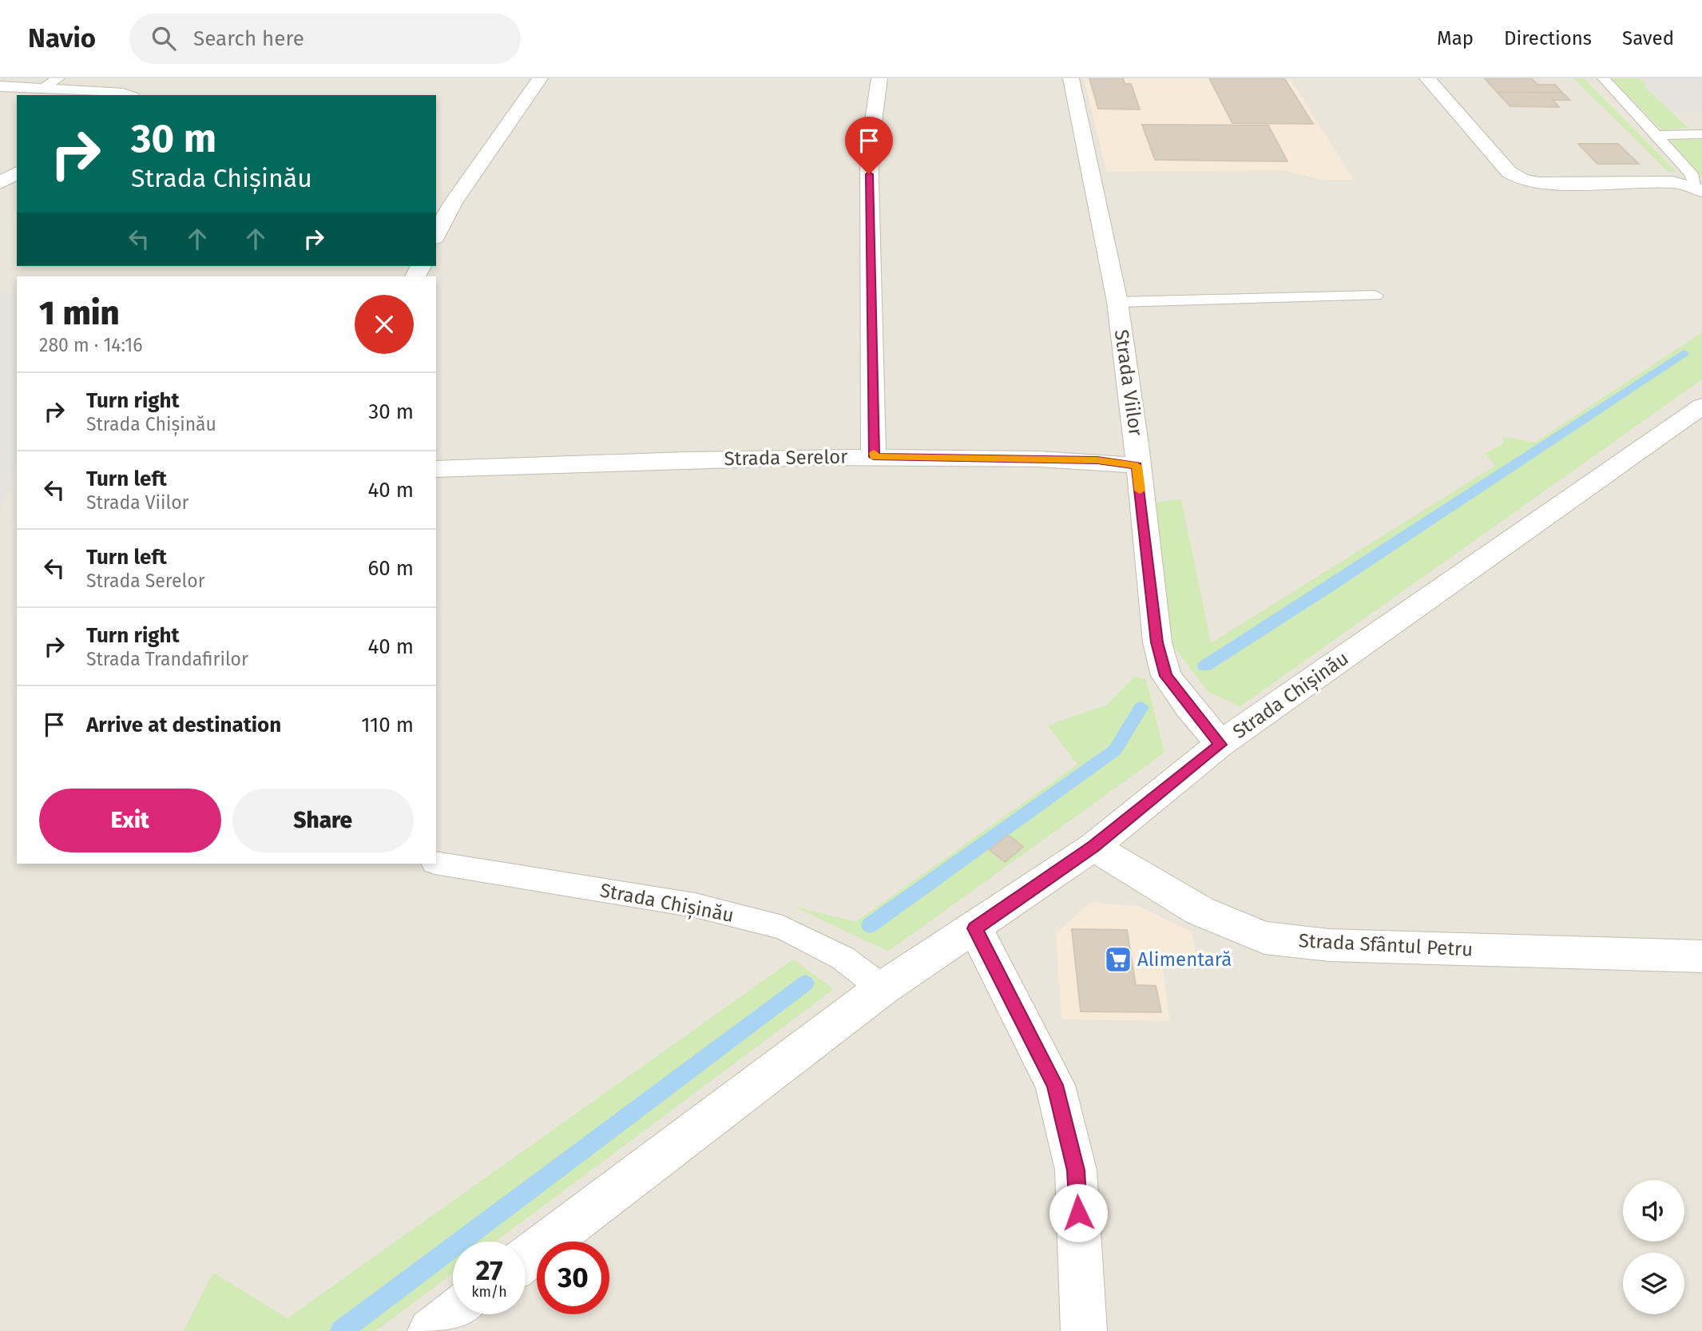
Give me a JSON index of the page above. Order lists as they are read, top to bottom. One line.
{"streets":{"street":["Strada Viilor","Strada Serelor","Strada Chișinău","Strada Sfântul Petru"]},"crossings":[["Strada Viilor","Strada Serelor"],["Strada Viilor","Strada Chișinău"],["Strada Chișinău","Strada Sfântul Petru"]],"places":{"supermarket":["Alimentară"]},"page":{"header":"Navio","search":"Search here","nav":["Map","Directions","Saved"],"turn":["30 m","Strada Chișinău"],"heading":["1 min","280 m · 14:16"],"list":[{"name":"Turn right","note":"Strada Chișinău","value":"30 m"},{"name":"Turn left","note":"Strada Viilor","value":"40 m"},{"name":"Turn left","note":"Strada Serelor","value":"60 m"},{"name":"Turn right","note":"Strada Trandafirilor","value":"40 m"},{"name":"Arrive at destination","value":"110 m"}],"buttons":["Exit","Share"],"speed":"27 km/h","limit":"30"}}
